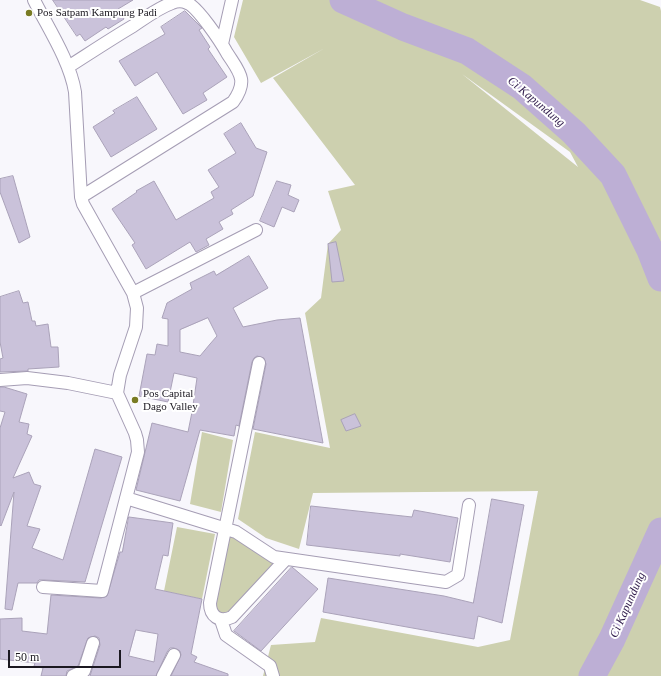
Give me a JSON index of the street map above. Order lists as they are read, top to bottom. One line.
{"water":["Ci Kapundung"],"places":["Pos Satpam Kampung Padi","Pos Capital Dago Valley"],"scale_bar":"50 m"}
